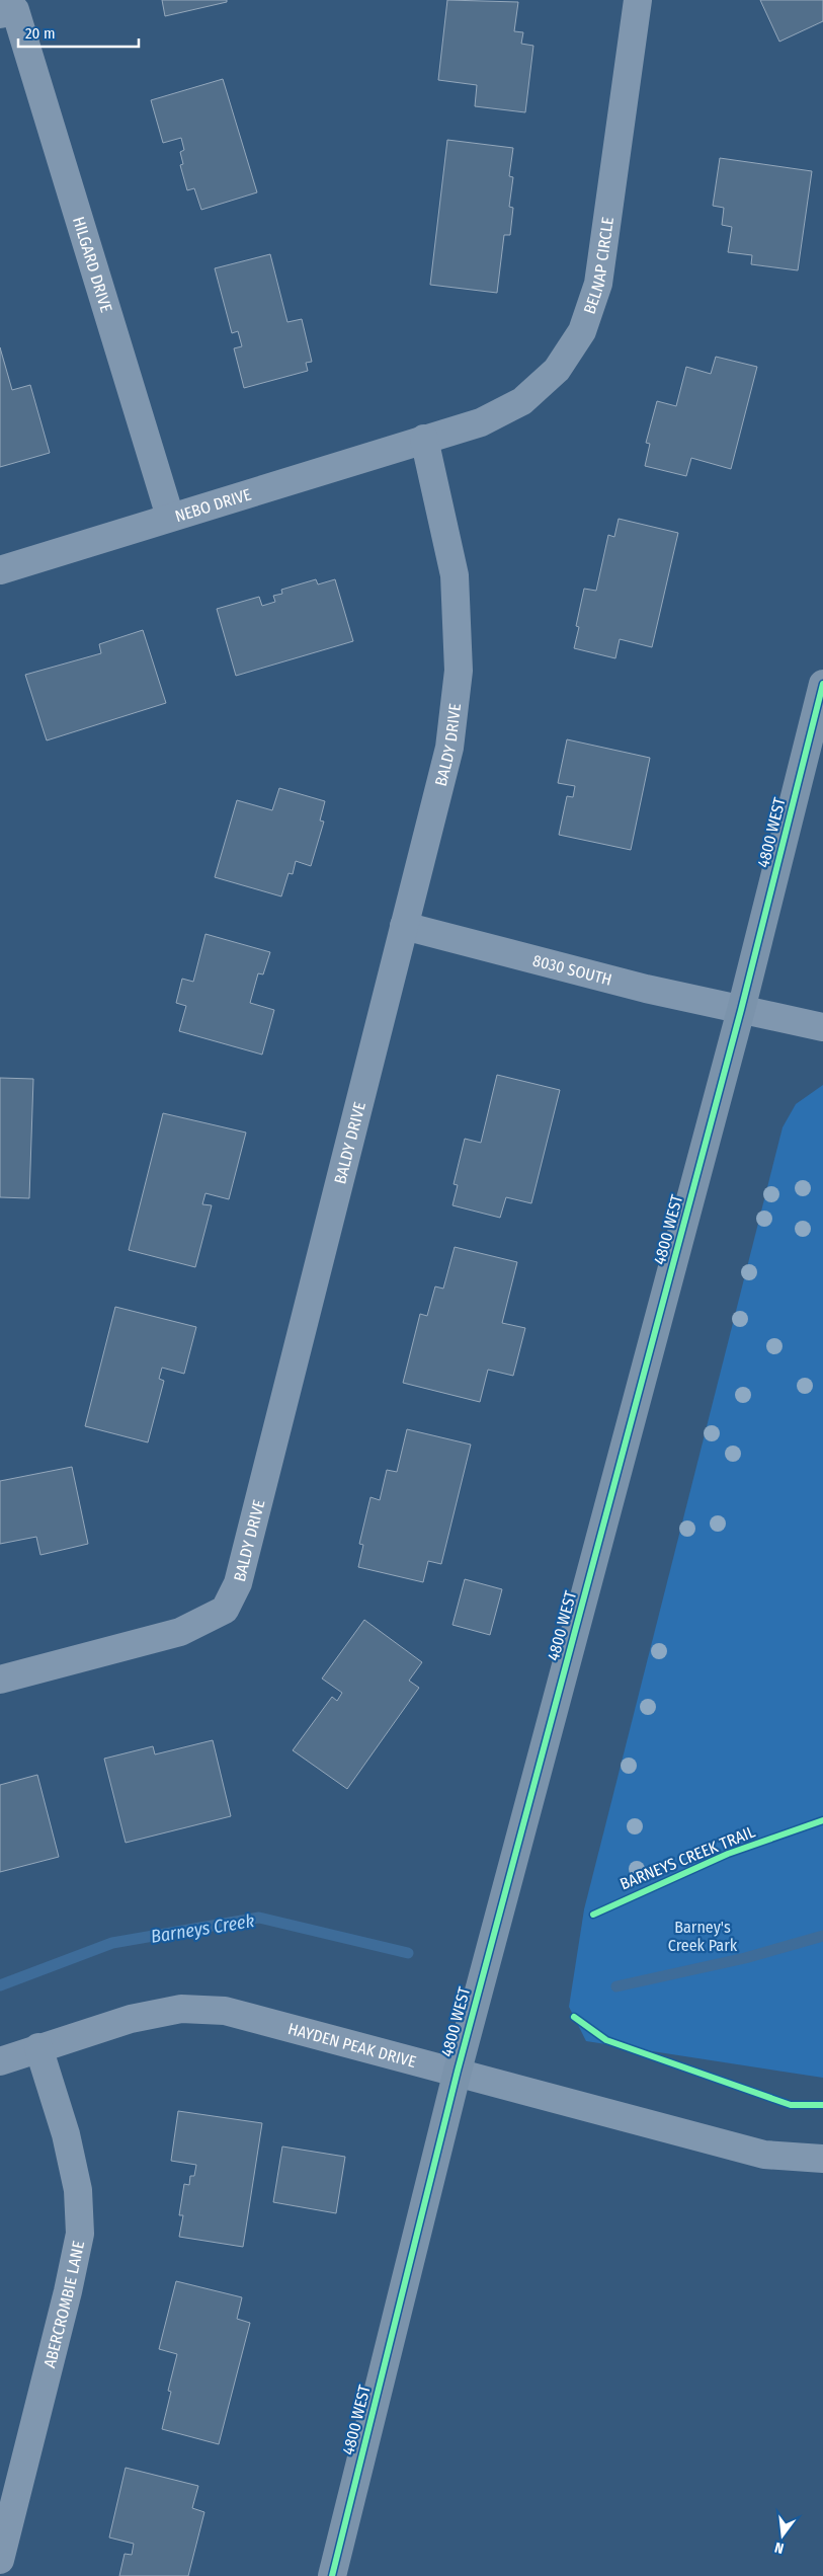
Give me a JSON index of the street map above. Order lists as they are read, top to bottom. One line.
{"streets":{"street":["HILGARD DRIVE","BELNAP CIRCLE","NEBO DRIVE","BALDY DRIVE","4800 WEST","8030 SOUTH","HAYDEN PEAK DRIVE","ABERCROMBIE LANE"],"cycle path":["BARNEYS CREEK TRAIL"]},"crossings":[["HILGARD DRIVE","NEBO DRIVE"],["BELNAP CIRCLE","NEBO DRIVE"],["BELNAP CIRCLE","BALDY DRIVE"],["NEBO DRIVE","BALDY DRIVE"],["BALDY DRIVE","8030 SOUTH"],["4800 WEST","8030 SOUTH"],["4800 WEST","HAYDEN PEAK DRIVE"],["HAYDEN PEAK DRIVE","ABERCROMBIE LANE"]],"water":["Barneys Creek"],"parks":["Barney's Creek Park"],"scale_bar":"20 m","north":"bottom"}
